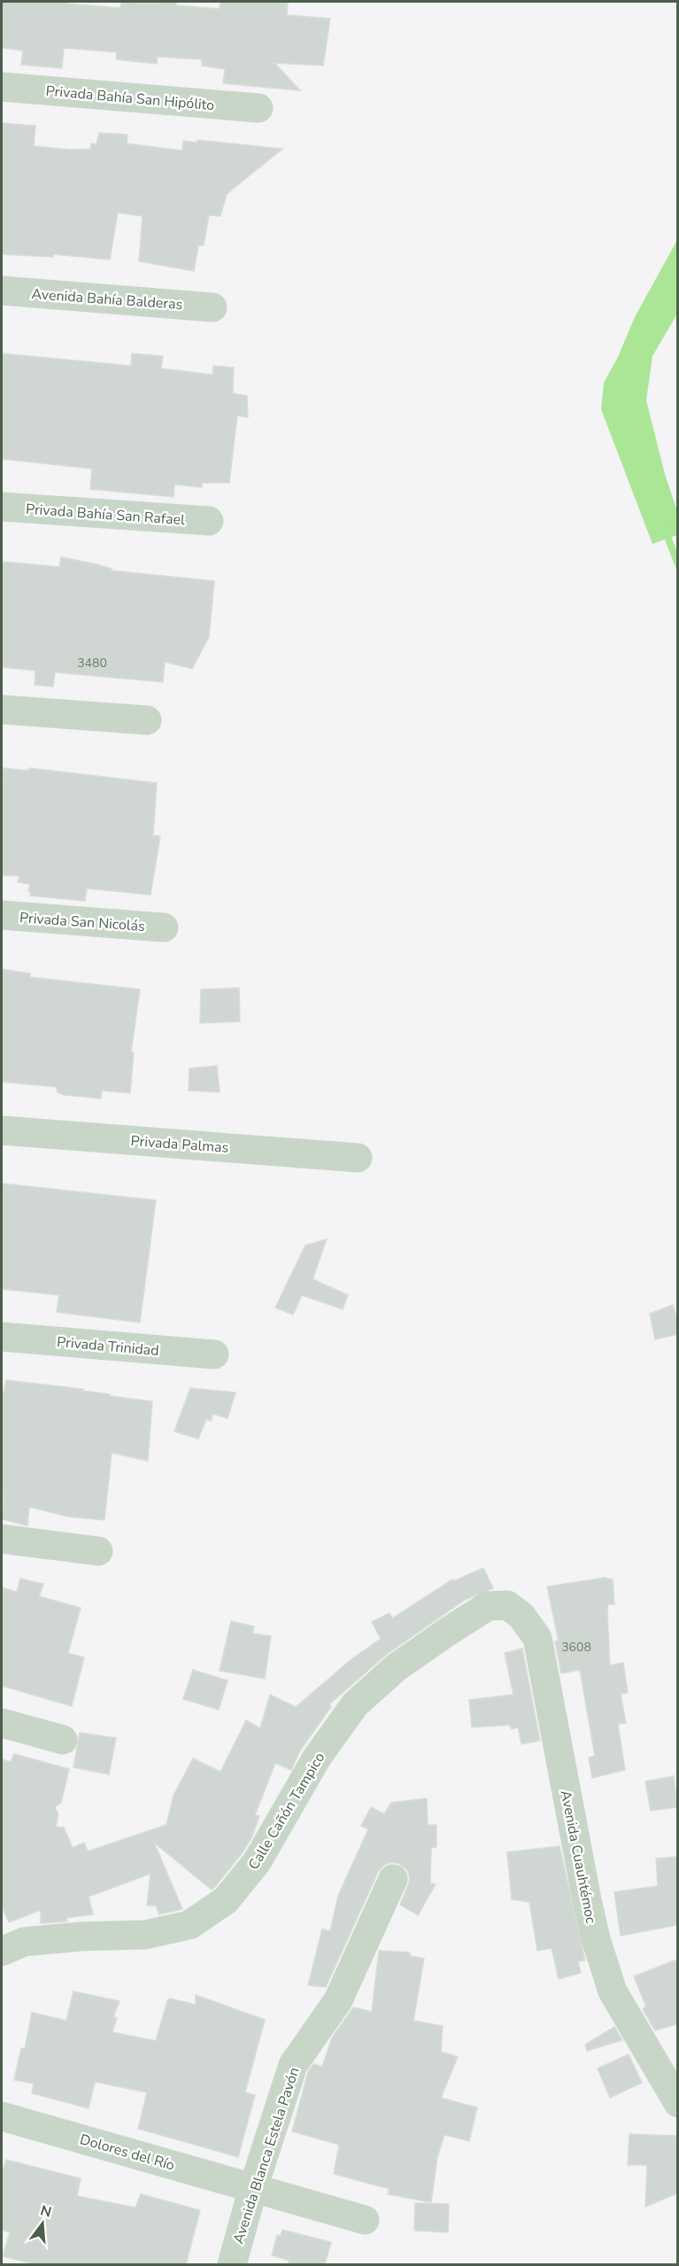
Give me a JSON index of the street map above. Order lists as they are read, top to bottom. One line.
{"streets":{"street":["Privada Bahía San Hipólito","Avenida Bahía Balderas","Privada Bahía San Rafael","Privada San Nicolás","Privada Palmas","Privada Trinidad","Calle Cañón Tampico","Avenida Cuauhtémoc","Dolores del Río","Avenida Blanca Estela Pavón"]},"crossings":[["Calle Cañón Tampico","Avenida Cuauhtémoc"],["Dolores del Río","Avenida Blanca Estela Pavón"]],"house_numbers":["3480","3608"],"north":"top"}
